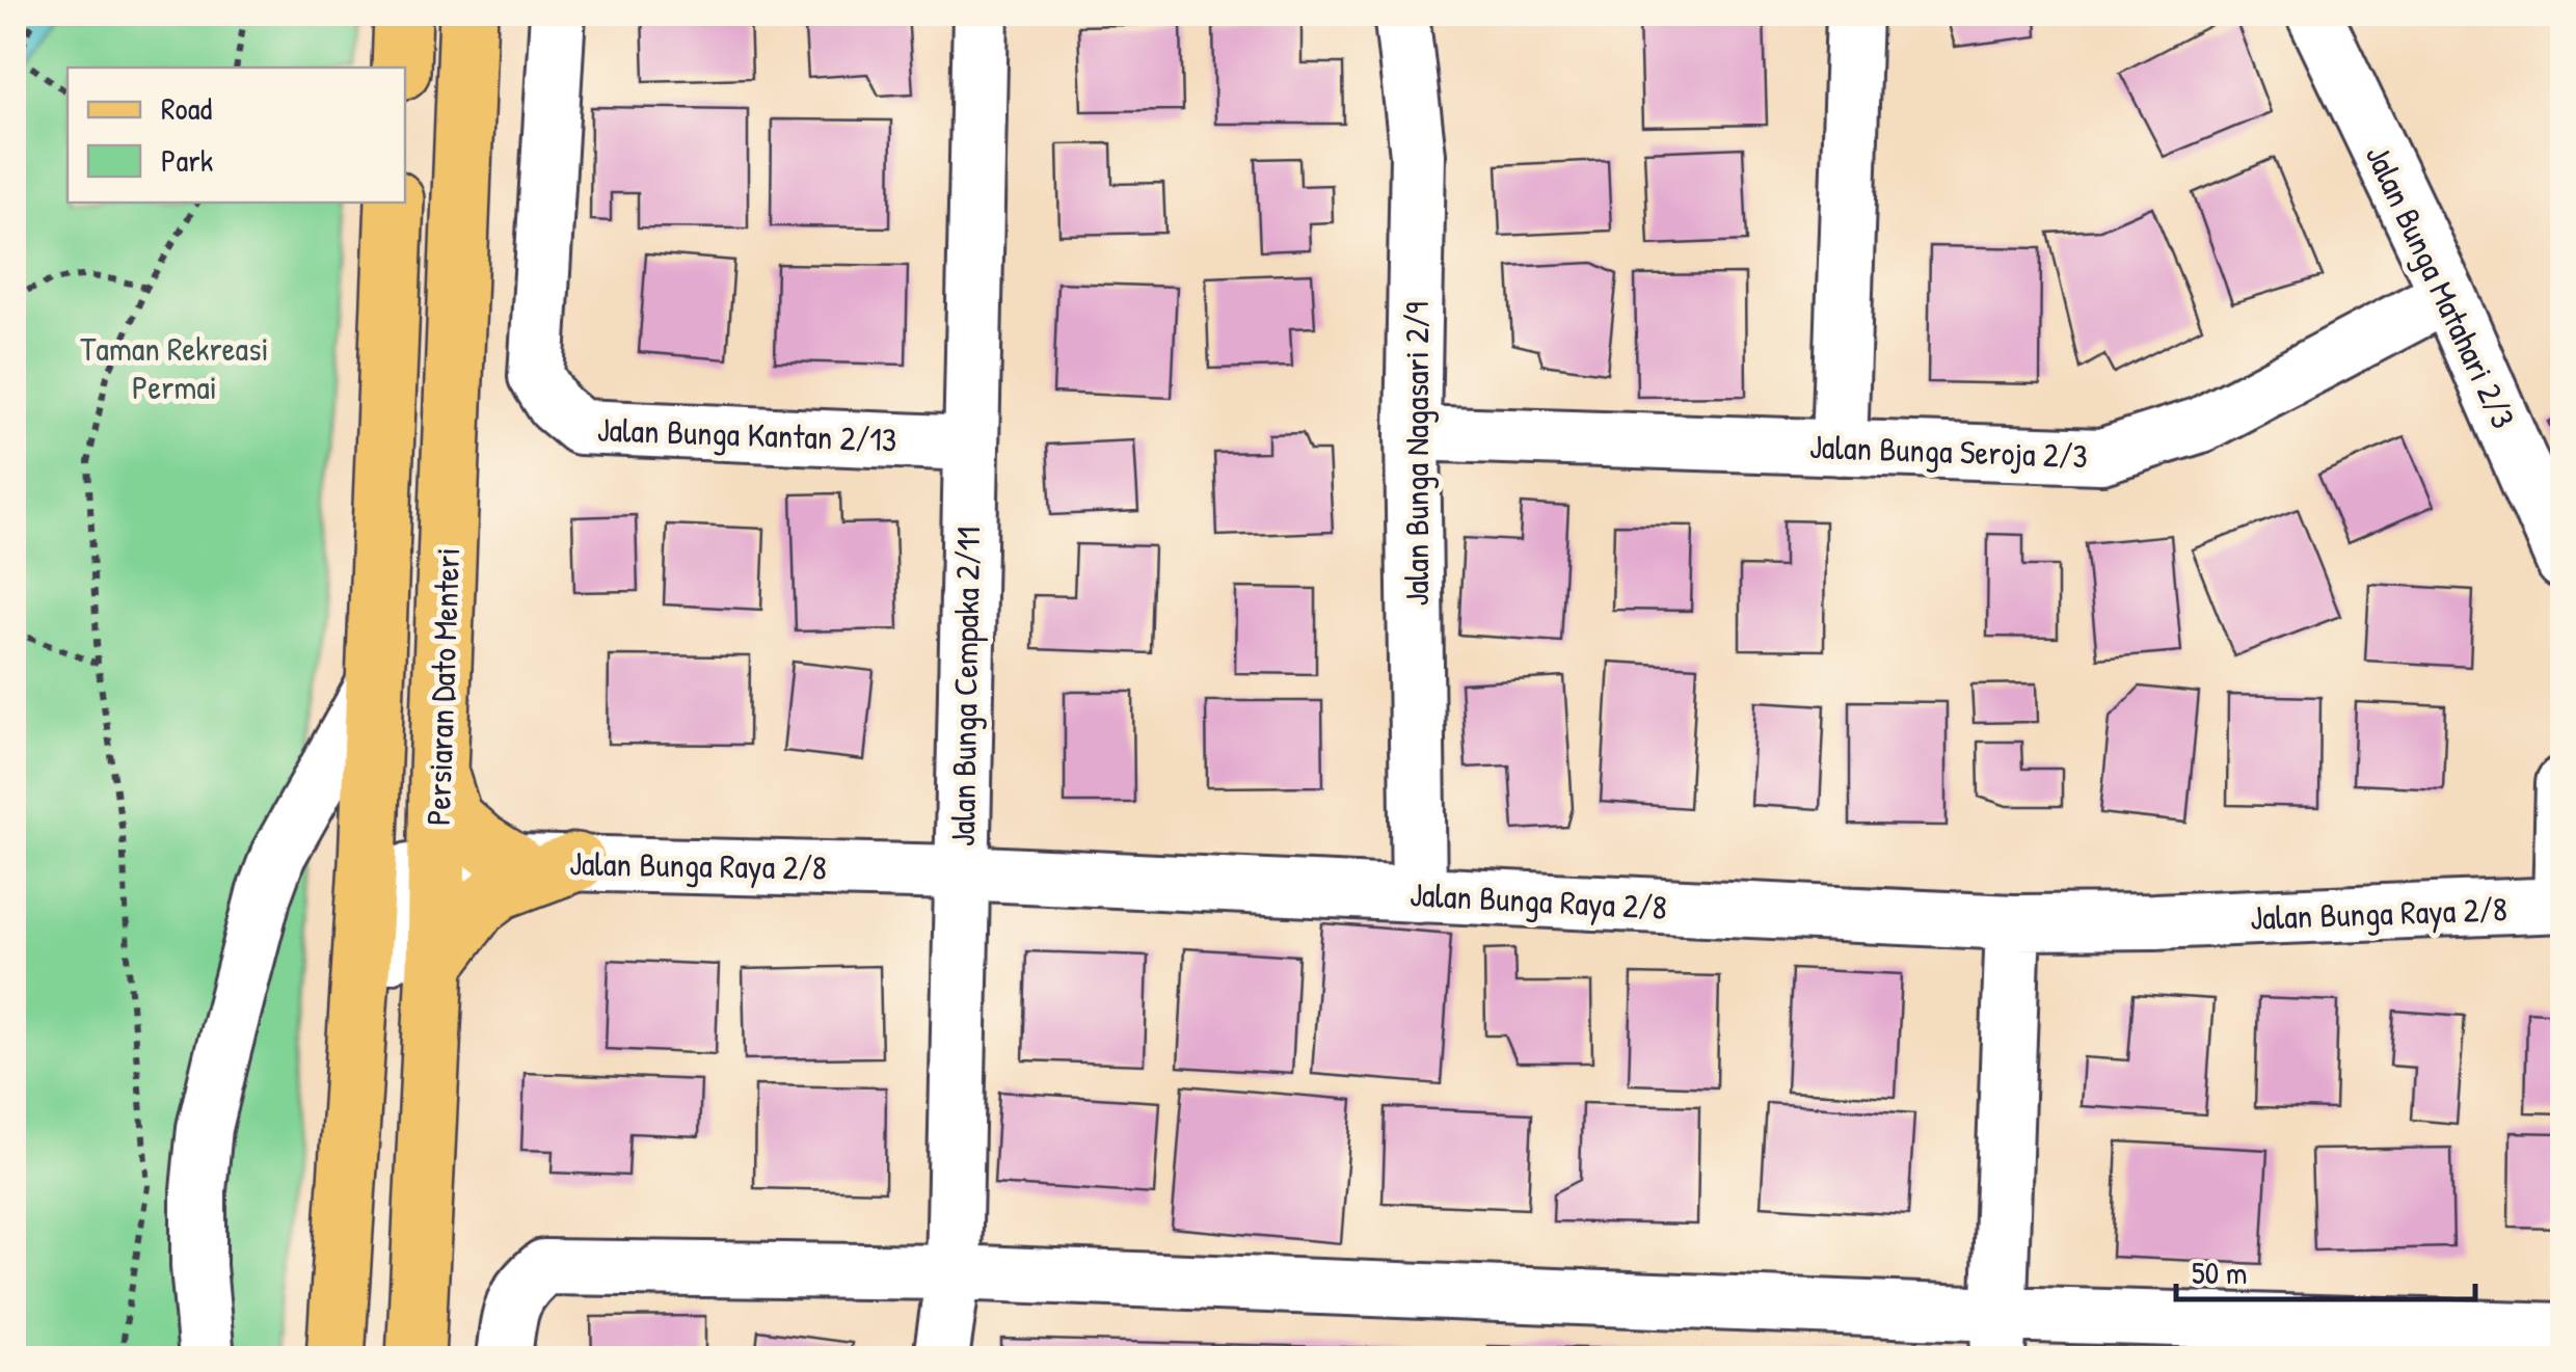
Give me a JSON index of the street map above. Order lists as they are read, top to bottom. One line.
{"streets":{"main road":["Persiaran Dato Menteri"],"street":["Jalan Bunga Matahari 2/3","Jalan Bunga Kantan 2/13","Jalan Bunga Seroja 2/3","Jalan Bunga Nagasari 2/9","Jalan Bunga Cempaka 2/11","Jalan Bunga Raya 2/8"]},"crossings":[["Jalan Bunga Matahari 2/3","Jalan Bunga Seroja 2/3"],["Jalan Bunga Kantan 2/13","Jalan Bunga Cempaka 2/11"],["Jalan Bunga Seroja 2/3","Jalan Bunga Nagasari 2/9"],["Jalan Bunga Nagasari 2/9","Jalan Bunga Raya 2/8"],["Persiaran Dato Menteri","Jalan Bunga Raya 2/8"],["Jalan Bunga Cempaka 2/11","Jalan Bunga Raya 2/8"]],"parks":["Taman Rekreasi Permai"],"legend":["Road","Park"],"scale_bar":"50 m"}
